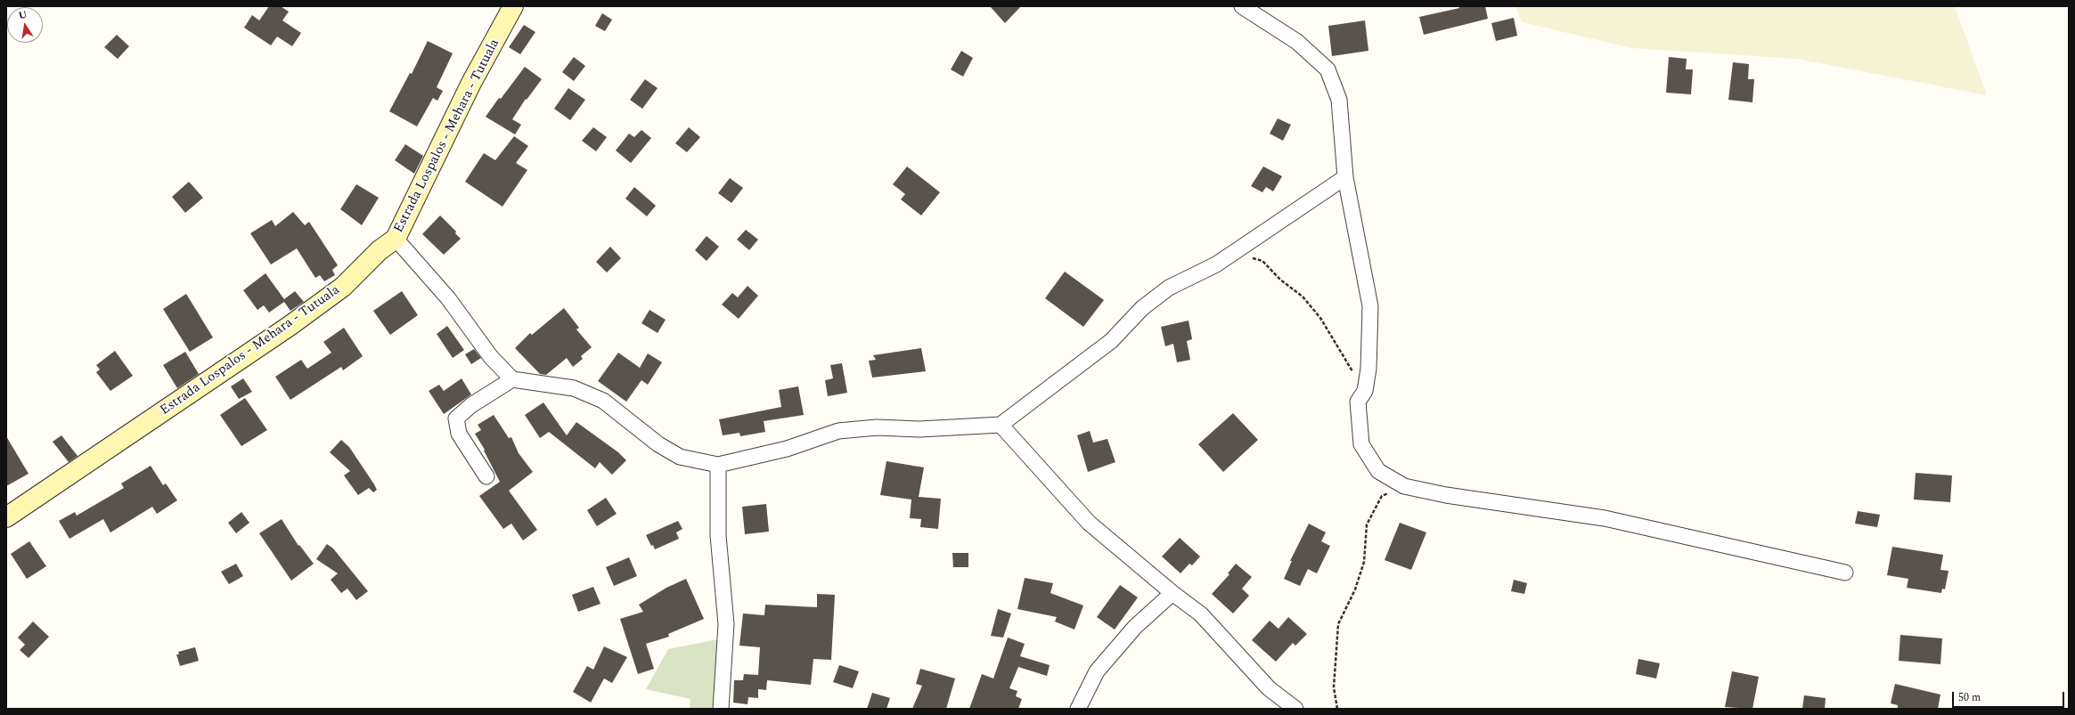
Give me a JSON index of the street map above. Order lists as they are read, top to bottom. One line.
{"streets":{"main road":["Estrada Lospalos - Mehara - Tutuala"]},"scale_bar":"50 m","north":"top"}
